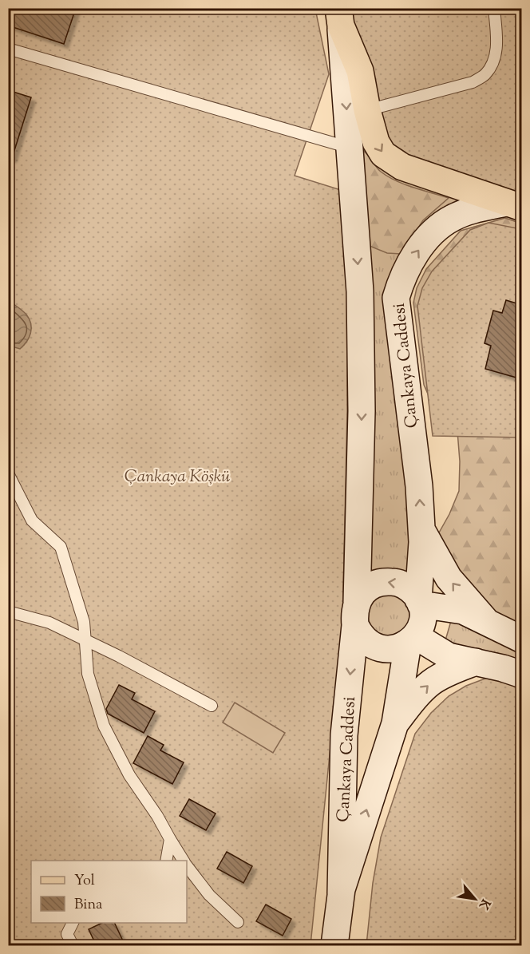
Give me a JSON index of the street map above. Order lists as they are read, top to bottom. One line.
{"streets":{"main road":["Çankaya Caddesi"]},"parks":["Çankaya Köşkü"],"legend":["Yol","Bina"],"north":"bottom right"}
